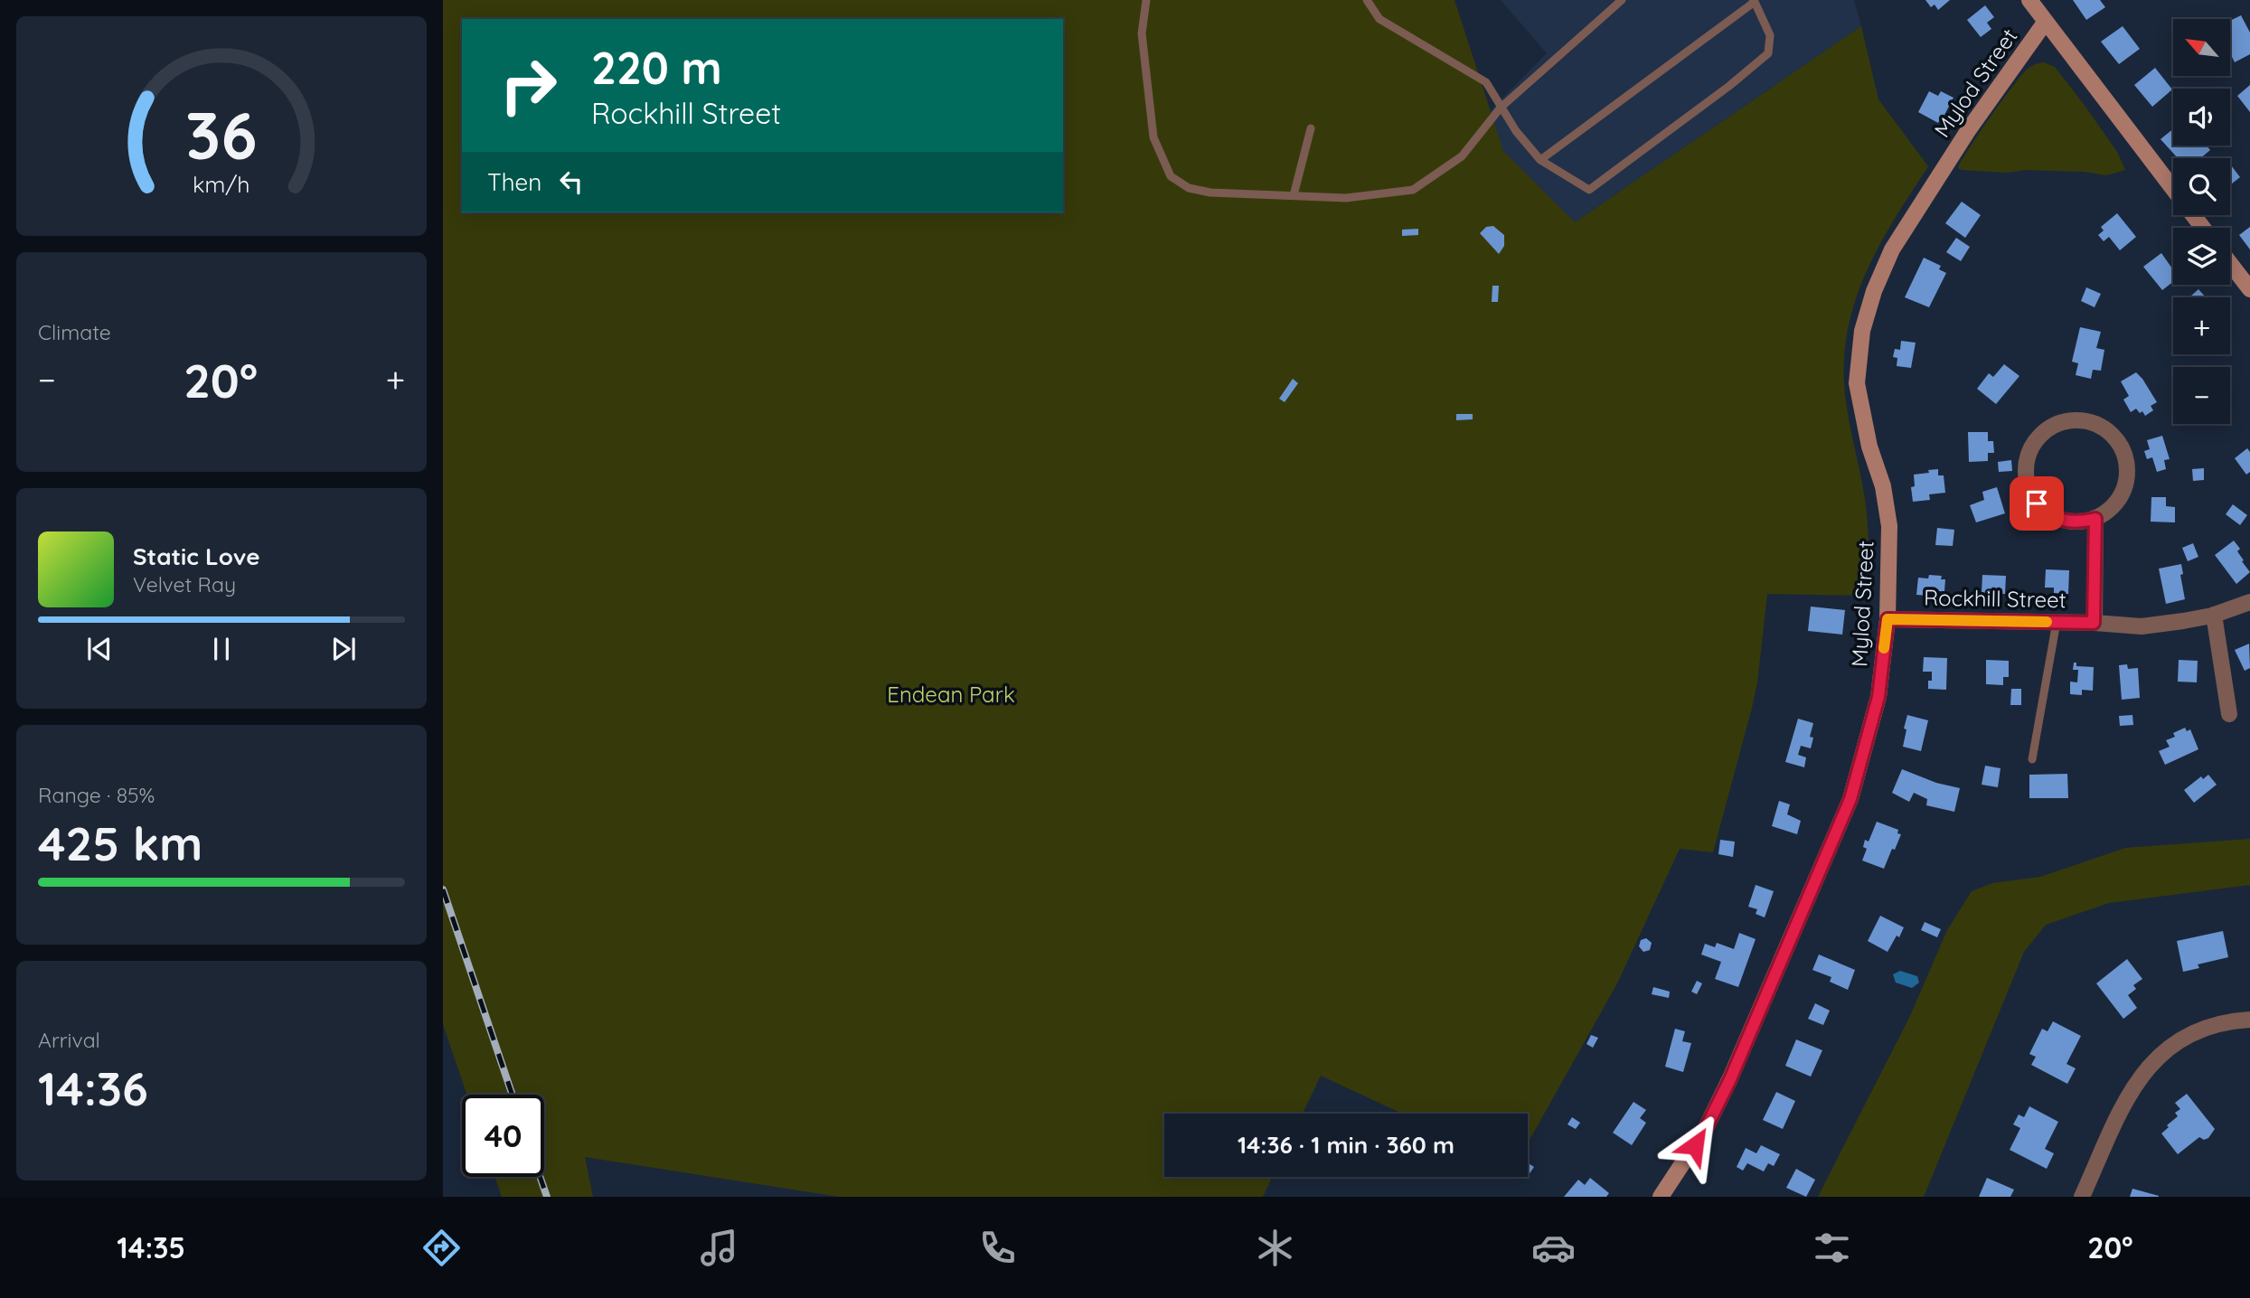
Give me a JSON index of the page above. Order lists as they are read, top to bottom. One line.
{"streets":{"street":["Mylod Street","Rockhill Street"]},"crossings":[["Mylod Street","Rockhill Street"]],"parks":["Endean Park"],"north":"top left","page":{"map_buttons":["+","−"],"turn":["220 m","Rockhill Street"],"then":"Then","tile":["Climate",["Range · 85%","425 km"],["Arrival","14:36"]],"heat":["−","20°","+"],"song":["Static Love","Velvet Ray"],"limit":"40","trip":"14:36 · 1 min · 360 m","tabs":["14:35","20°"],"gauge":["36","km/h"]}}
